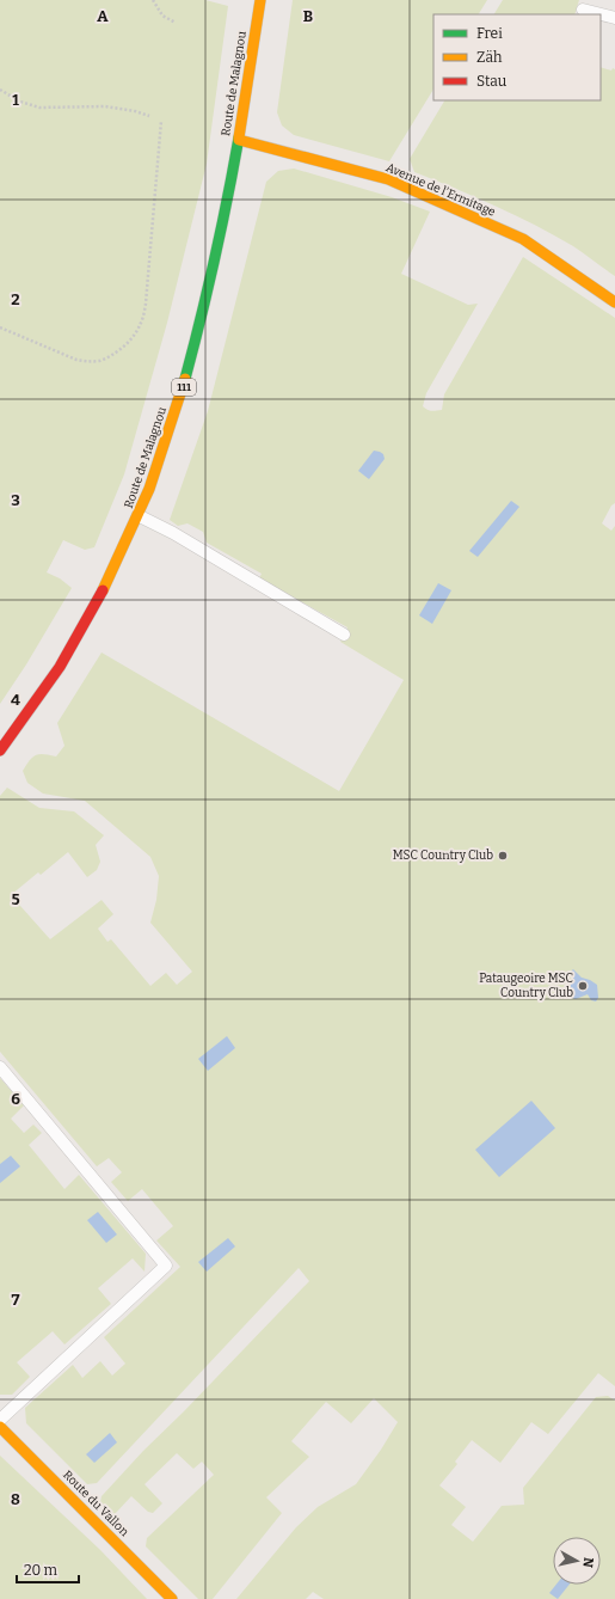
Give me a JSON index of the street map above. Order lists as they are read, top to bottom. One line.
{"streets":{"main road":["Route de Malagnou","Avenue de l'Ermitage","111","Route du Vallon"]},"crossings":[["Route de Malagnou","Avenue de l'Ermitage"]],"places":["MSC Country Club","Pataugeoire MSC Country Club"],"legend":["Frei","Zäh","Stau"],"scale_bar":"20 m","north":"right","grid":{"columns":["A","B"],"rows":["1","2","3","4","5","6","7","8"]}}
